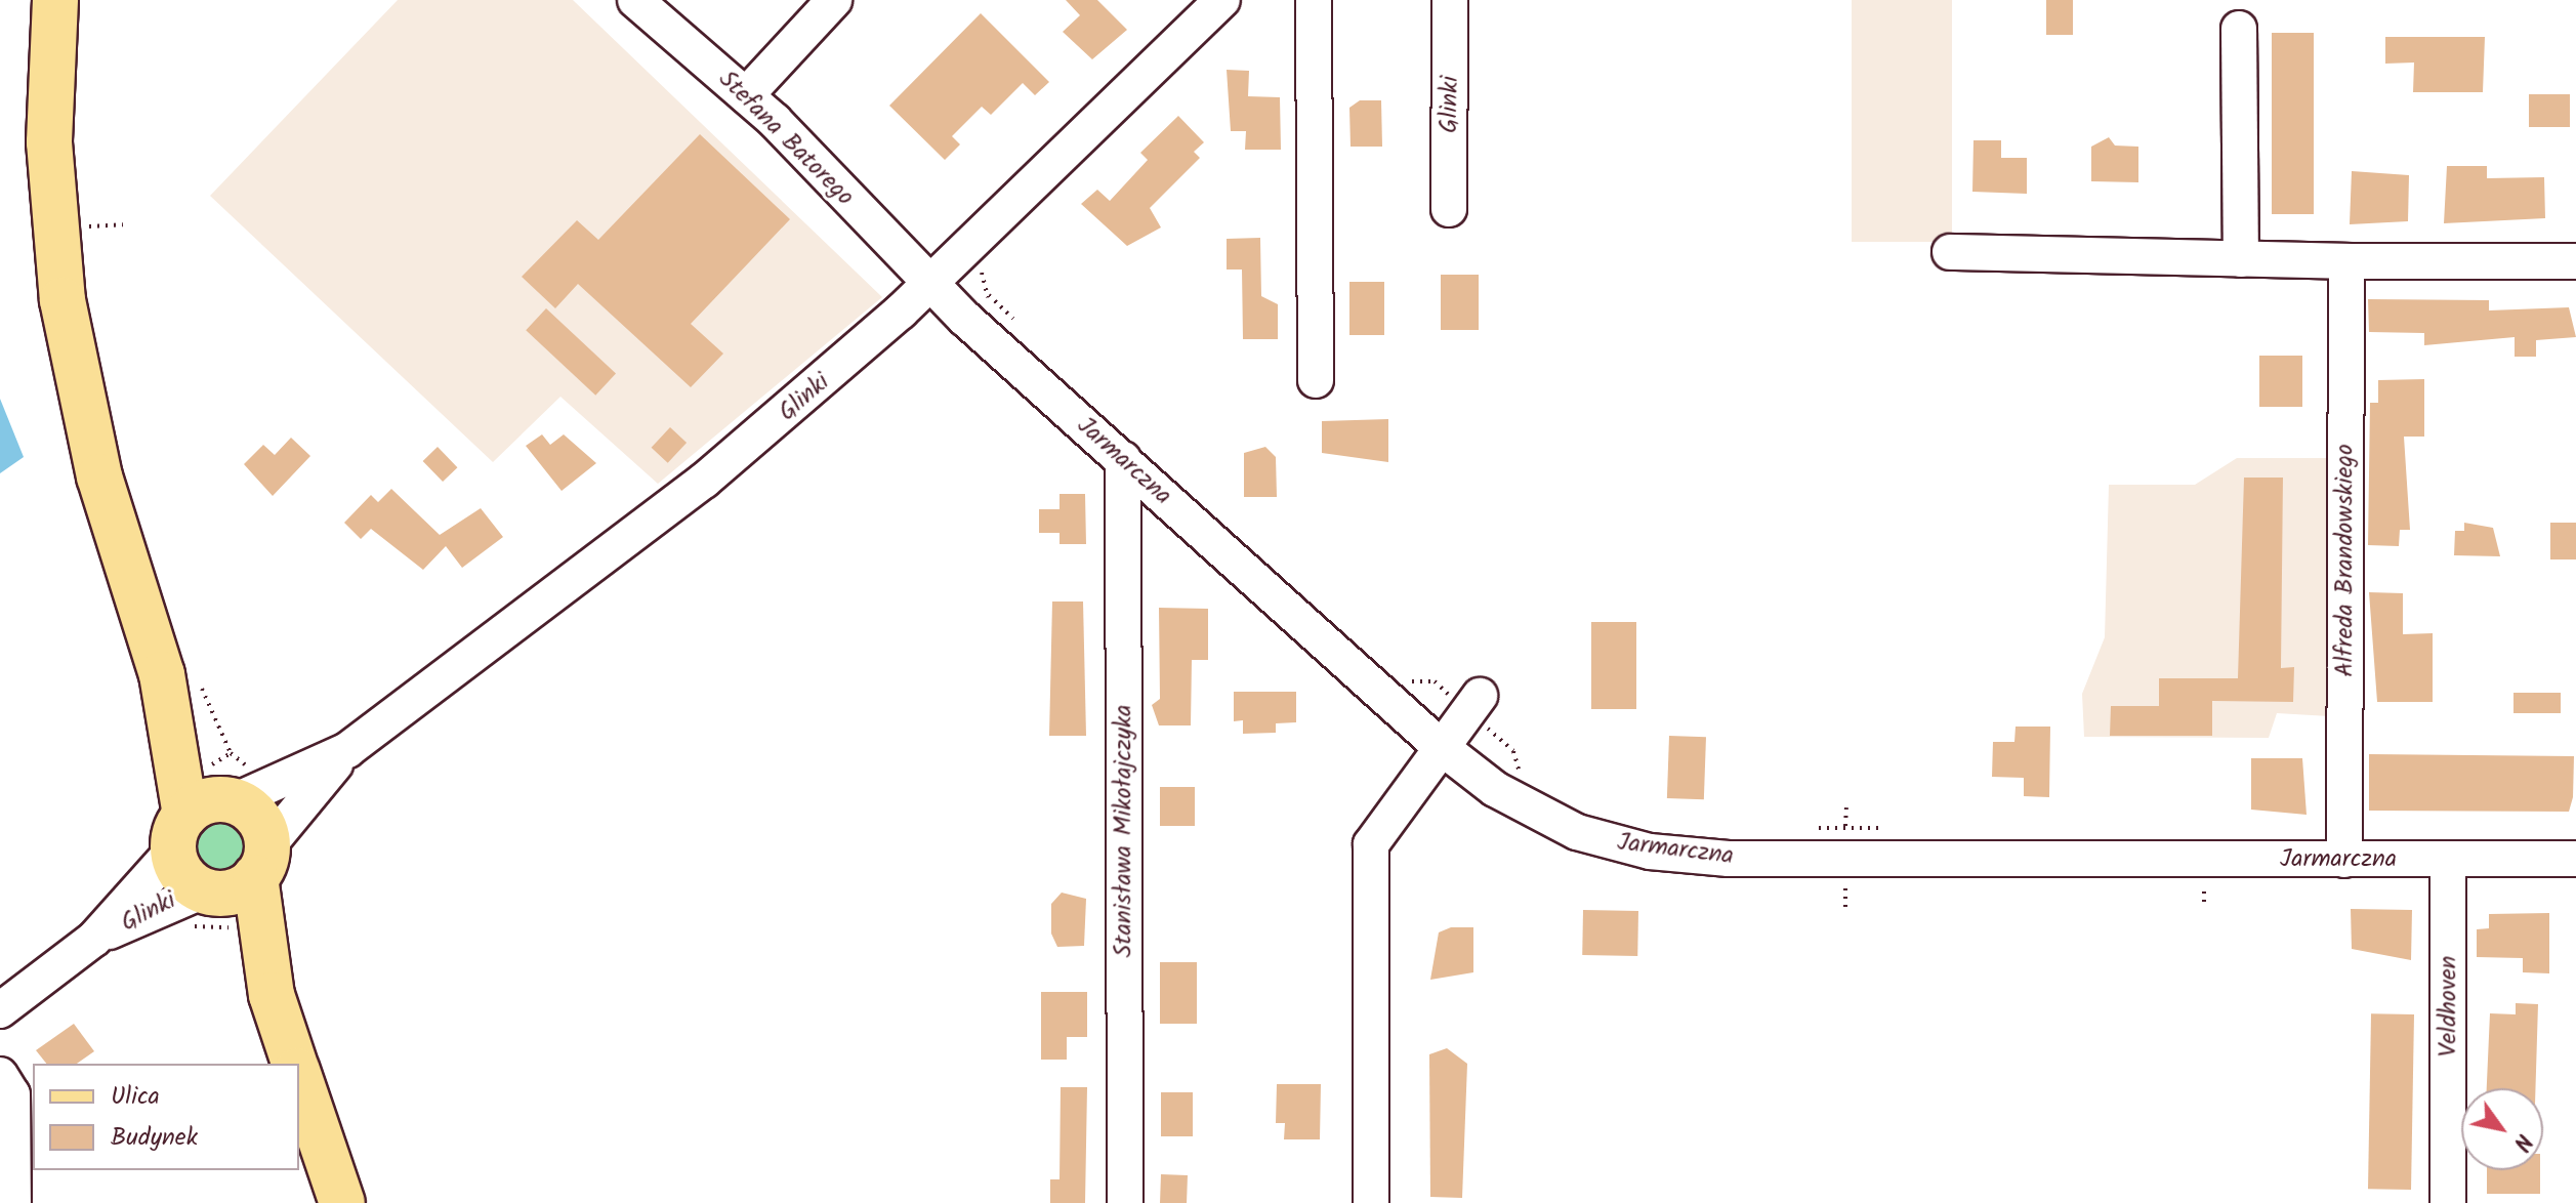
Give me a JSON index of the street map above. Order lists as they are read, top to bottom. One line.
{"streets":{"street":["Glinki","Stefana Batorego","Jarmarczna","Alfreda Brandowskiego","Stanisława Mikołajczyka","Veldhoven"]},"crossings":[["Glinki","Stefana Batorego"],["Glinki","Jarmarczna"],["Stefana Batorego","Jarmarczna"],["Jarmarczna","Alfreda Brandowskiego"],["Jarmarczna","Stanisława Mikołajczyka"],["Jarmarczna","Veldhoven"]],"legend":["Ulica","Budynek"],"north":"bottom right"}
